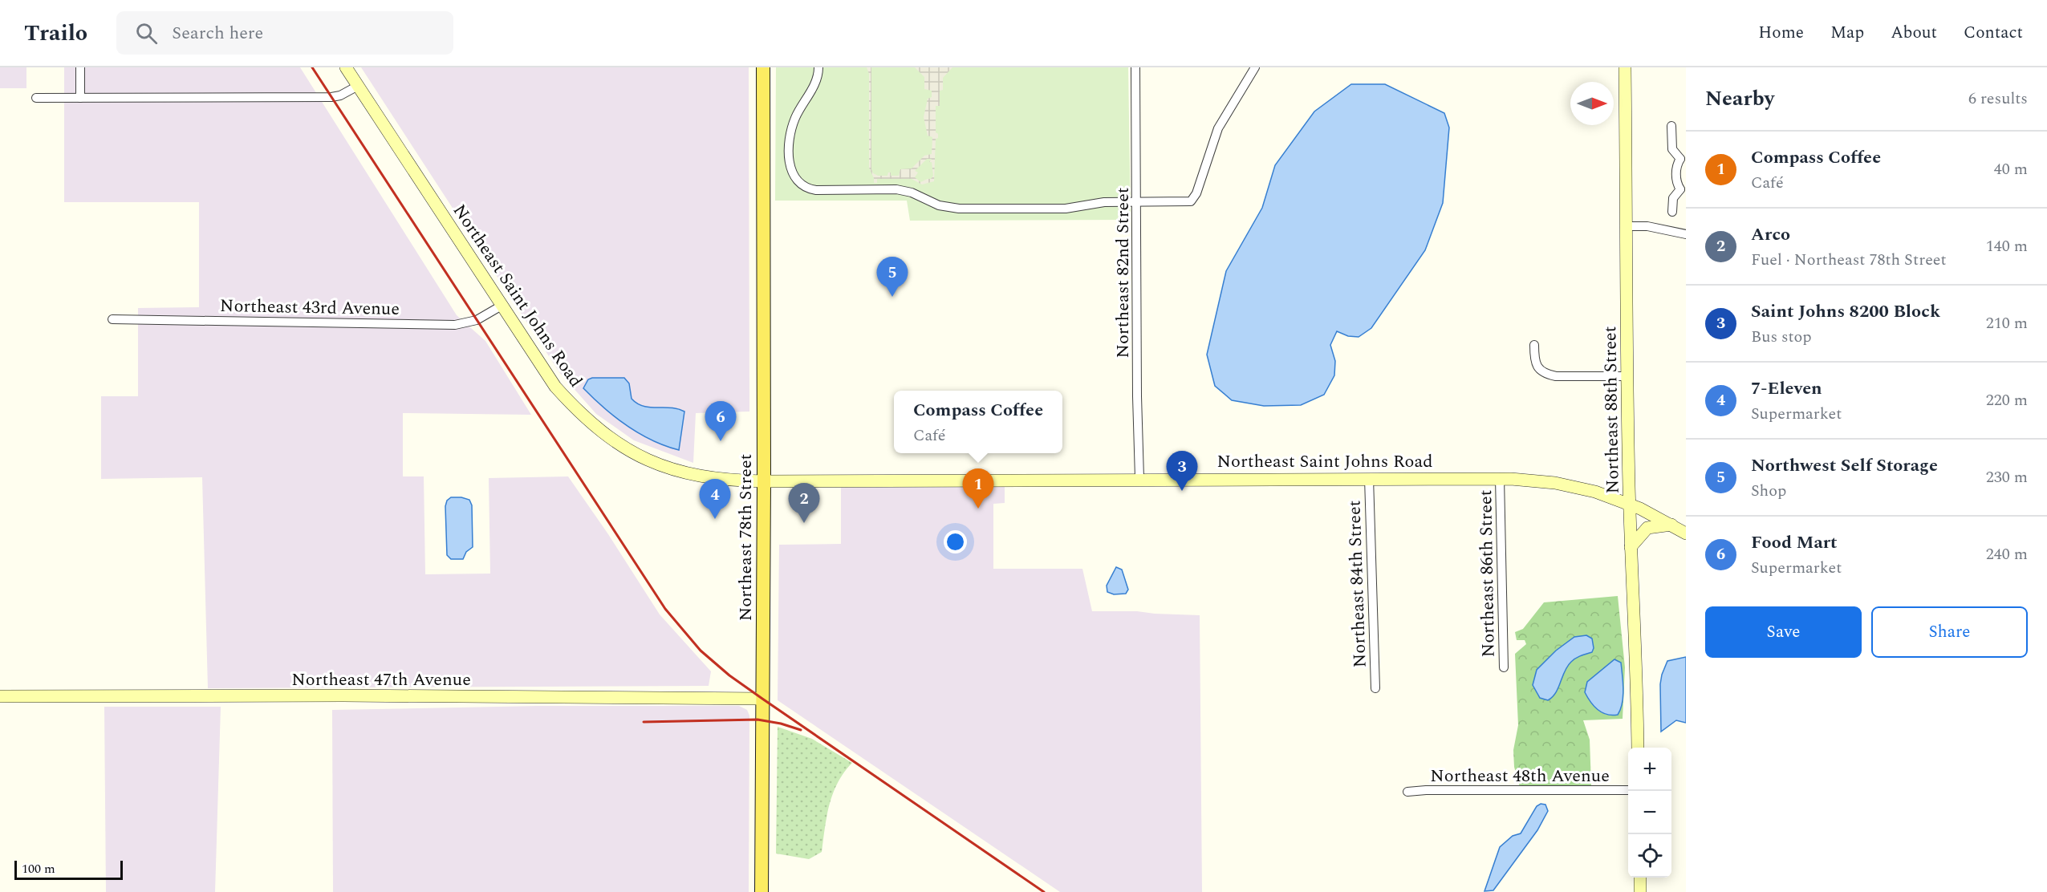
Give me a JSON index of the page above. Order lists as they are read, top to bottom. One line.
{"streets":{"main road":["Northeast Saint Johns Road","Northeast 88th Street","Northeast 78th Street","Northeast 47th Avenue"],"street":["Northeast 82nd Street","Northeast 43rd Avenue","Northeast 86th Street","Northeast 84th Street","Northeast 48th Avenue"]},"crossings":[["Northeast 82nd Street","Northeast Saint Johns Road"],["Northeast Saint Johns Road","Northeast 43rd Avenue"],["Northeast Saint Johns Road","Northeast 88th Street"],["Northeast Saint Johns Road","Northeast 78th Street"],["Northeast Saint Johns Road","Northeast 86th Street"],["Northeast Saint Johns Road","Northeast 84th Street"],["Northeast 78th Street","Northeast 47th Avenue"]],"scale_bar":"100 m","north":"right","page":{"header":"Trailo","search":"Search here","nav":["Home","Map","About","Contact"],"heading":["Nearby","6 results"],"list":[{"mark":"1","name":"Compass Coffee","note":"Café","value":"40 m"},{"mark":"2","name":"Arco","note":"Fuel · Northeast 78th Street","value":"140 m"},{"mark":"3","name":"Saint Johns 8200 Block","note":"Bus stop","value":"210 m"},{"mark":"4","name":"7-Eleven","note":"Supermarket","value":"220 m"},{"mark":"5","name":"Northwest Self Storage","note":"Shop","value":"230 m"},{"mark":"6","name":"Food Mart","note":"Supermarket","value":"240 m"}],"pins":["5","6","3","1","4","2"],"popup":["Compass Coffee","Café"],"buttons":["Save","Share"],"map_buttons":["+","−"],"scale":"100 m"}}
